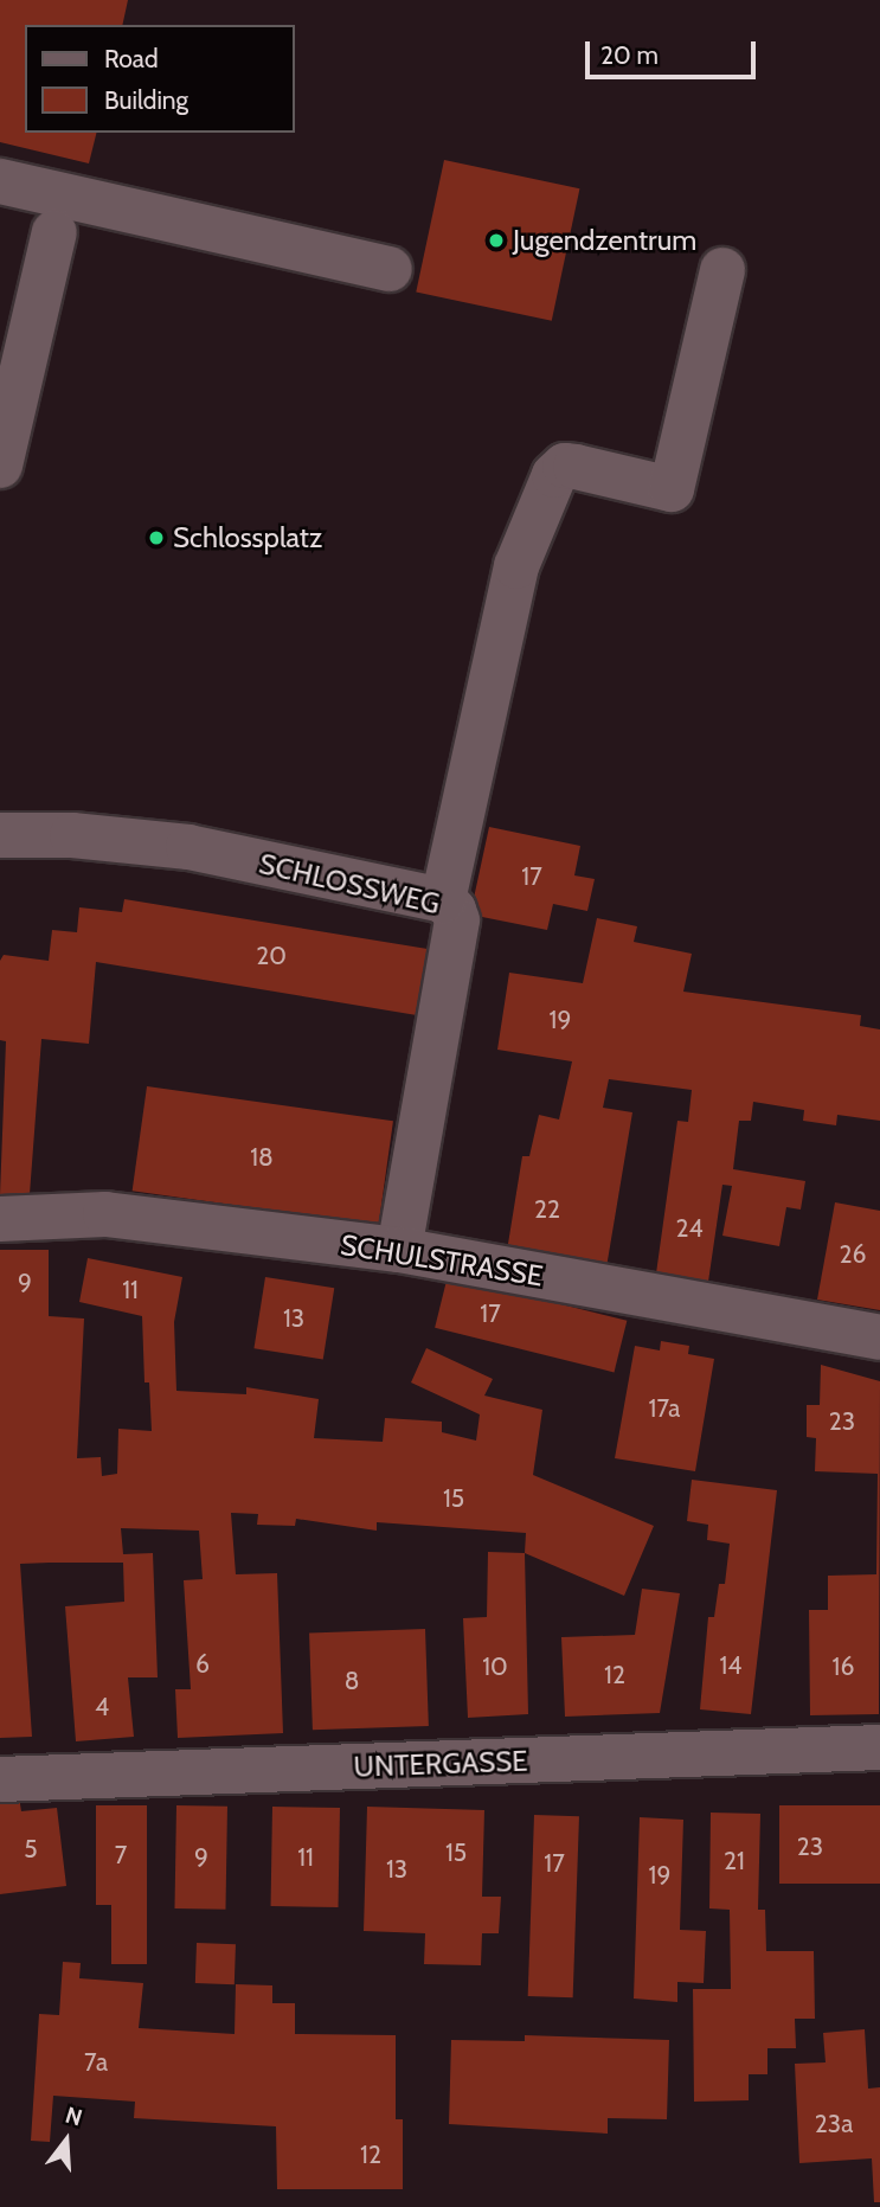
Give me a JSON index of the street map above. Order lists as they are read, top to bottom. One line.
{"streets":{"street":["SCHLOSSWEG","SCHULSTRASSE","UNTERGASSE"]},"crossings":[["SCHLOSSWEG","SCHULSTRASSE"]],"places":["Jugendzentrum","Schlossplatz"],"house_numbers":["17","20","19","18","22","24","26","9","11","17","13","17a","23","15","6","14","10","16","12","8","4","23","5","15","7","9","11","21","17","13","19","7a","23a","12"],"legend":["Road","Building"],"scale_bar":"20 m","north":"top"}
